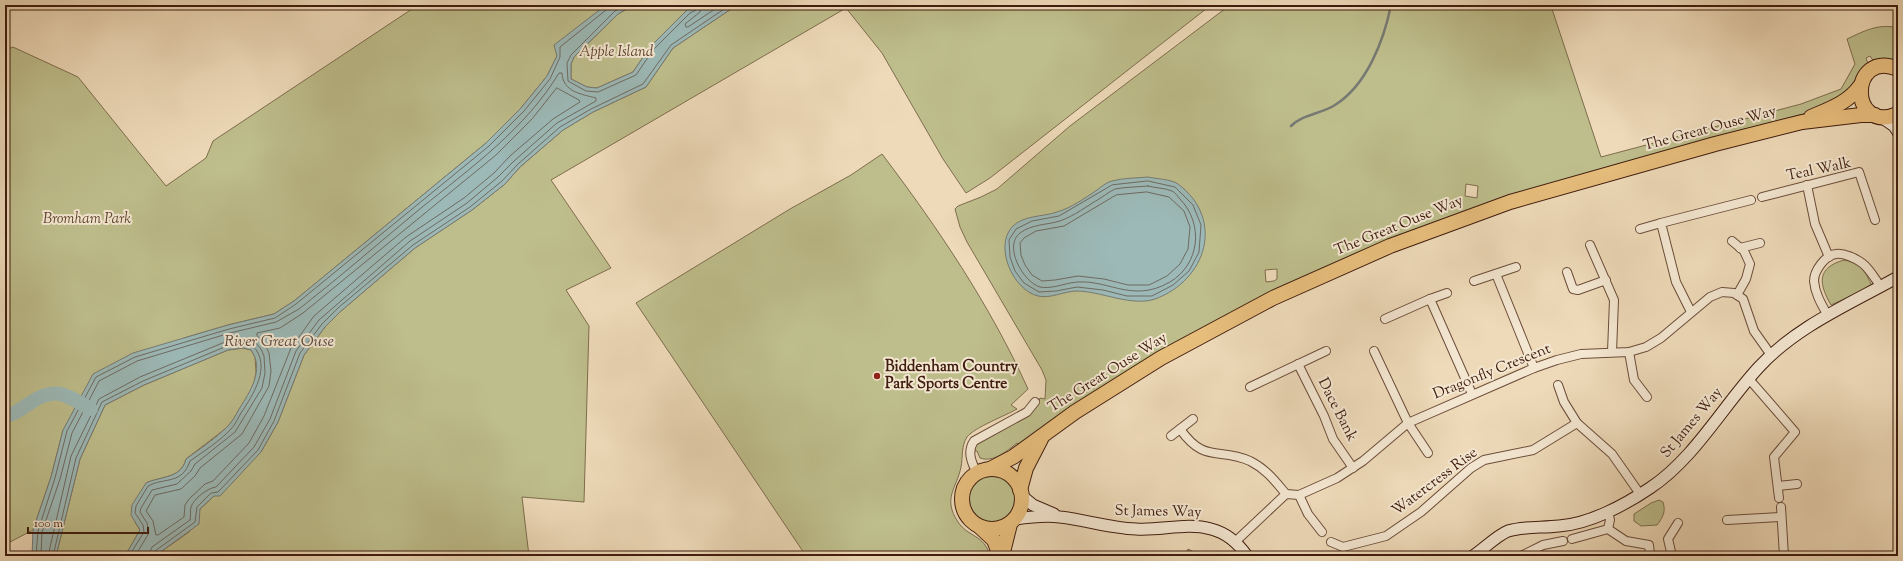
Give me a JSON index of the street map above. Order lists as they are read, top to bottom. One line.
{"streets":{"highway":["The Great Ouse Way"],"street":["Teal Walk","Dragonfly Crescent","Dace Bank","St James Way","Watercress Rise"]},"crossings":[["Dragonfly Crescent","Dace Bank"]],"water":["River Great Ouse"],"parks":["Apple Island","Bromham Park"],"places":["Biddenham Country Park Sports Centre"],"scale_bar":"100 m"}
